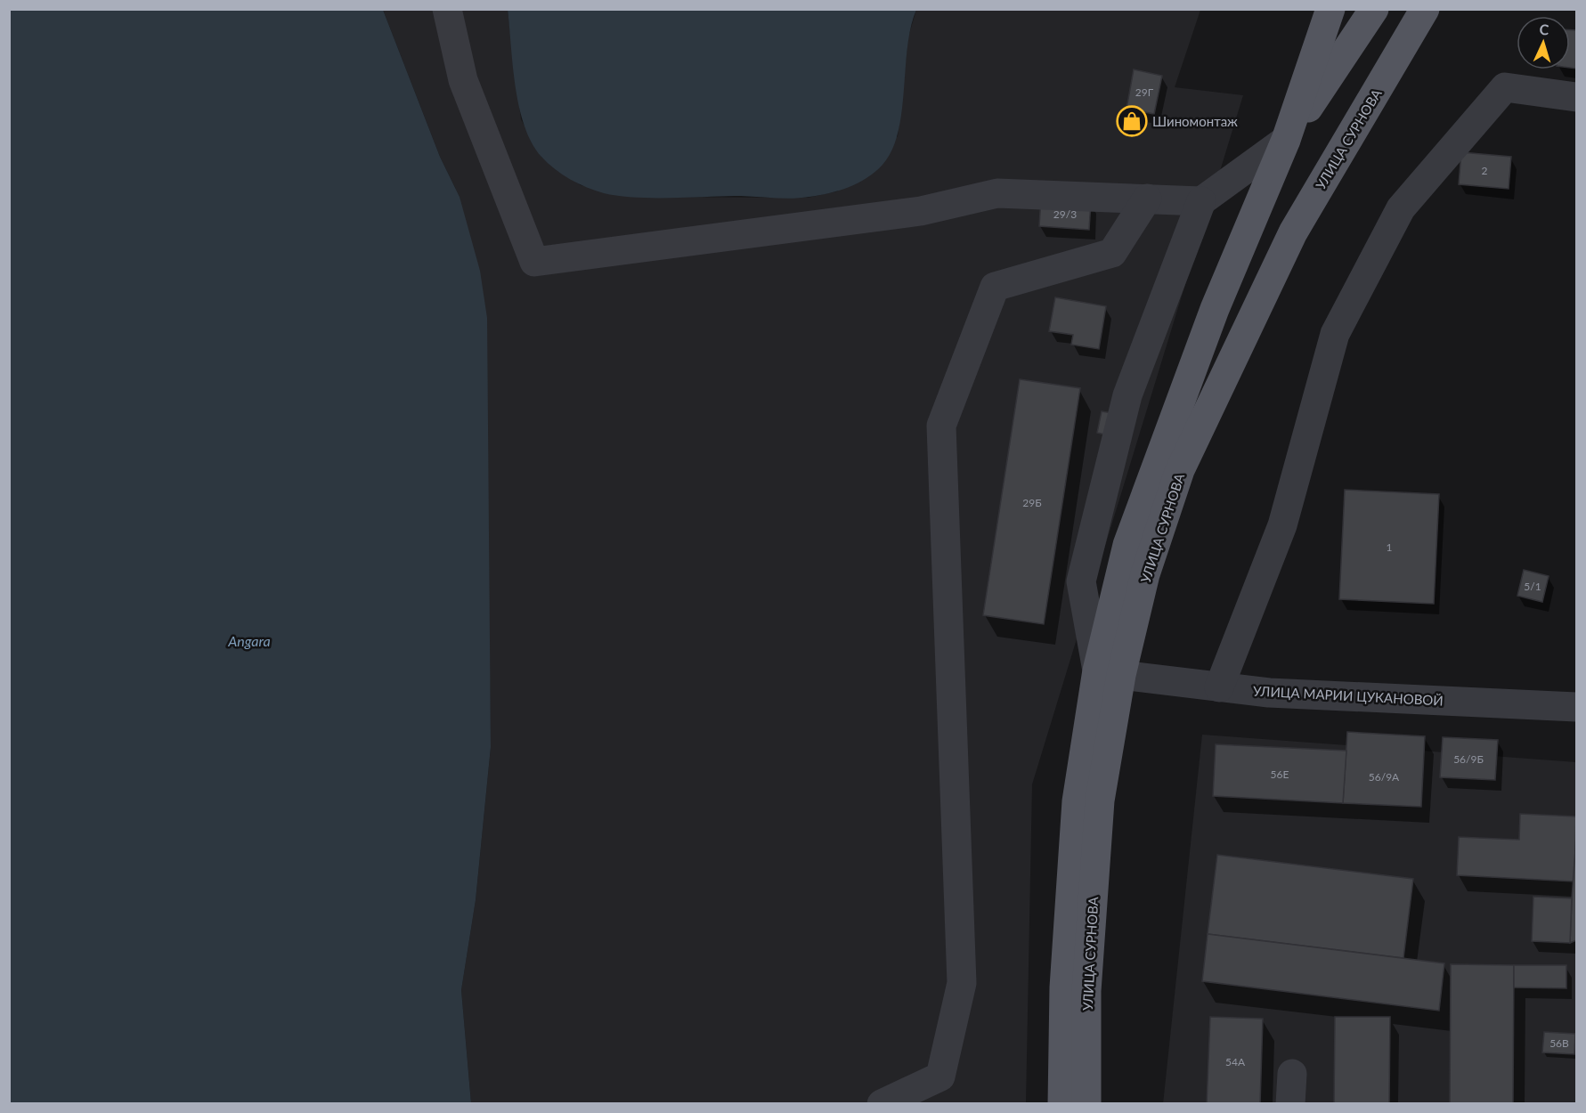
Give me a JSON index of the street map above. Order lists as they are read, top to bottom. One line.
{"streets":{"main road":["УЛИЦА СУРНОВА"],"street":["УЛИЦА МАРИИ ЦУКАНОВОЙ"]},"crossings":[["УЛИЦА СУРНОВА","УЛИЦА МАРИИ ЦУКАНОВОЙ"]],"water":["Angara"],"places":{"shop":["Шиномонтаж"]},"house_numbers":["29Г","2","29/3","29Б","1","5/1","56/9Б","56Е","56/9А","56В","54А"],"north":"top"}
